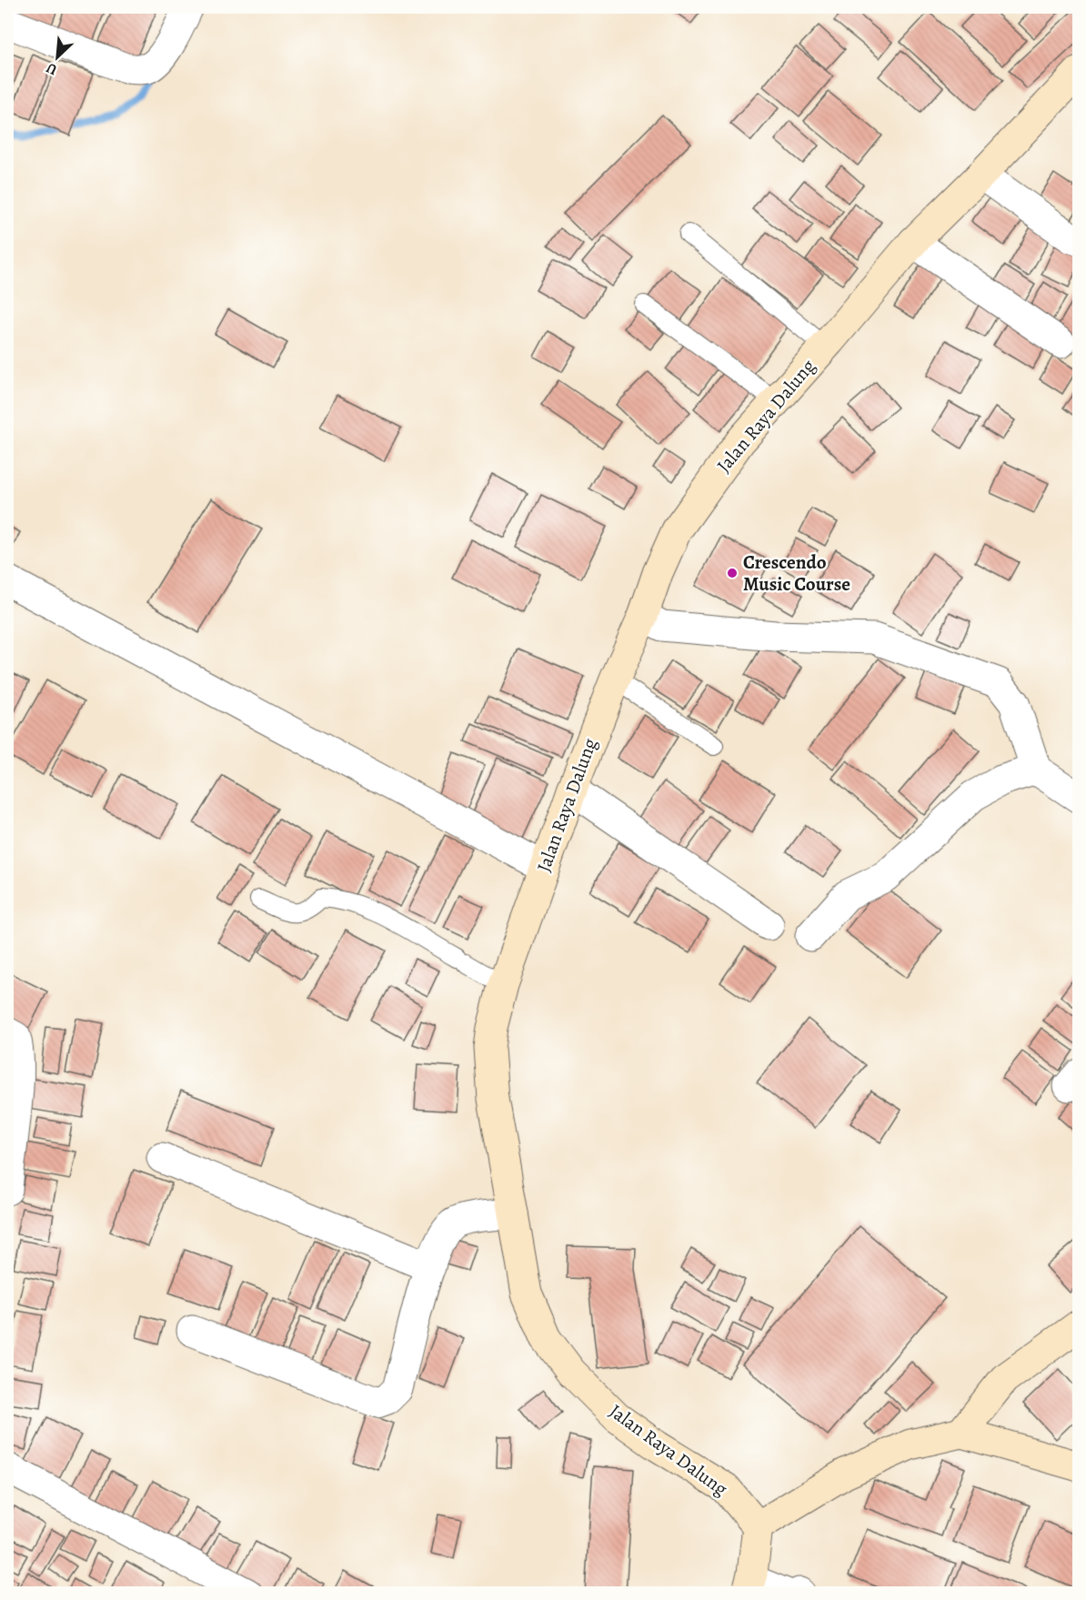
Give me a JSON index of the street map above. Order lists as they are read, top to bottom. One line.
{"streets":{"main road":["Jalan Raya Dalung"]},"places":["Crescendo Music Course"],"north":"bottom left"}
